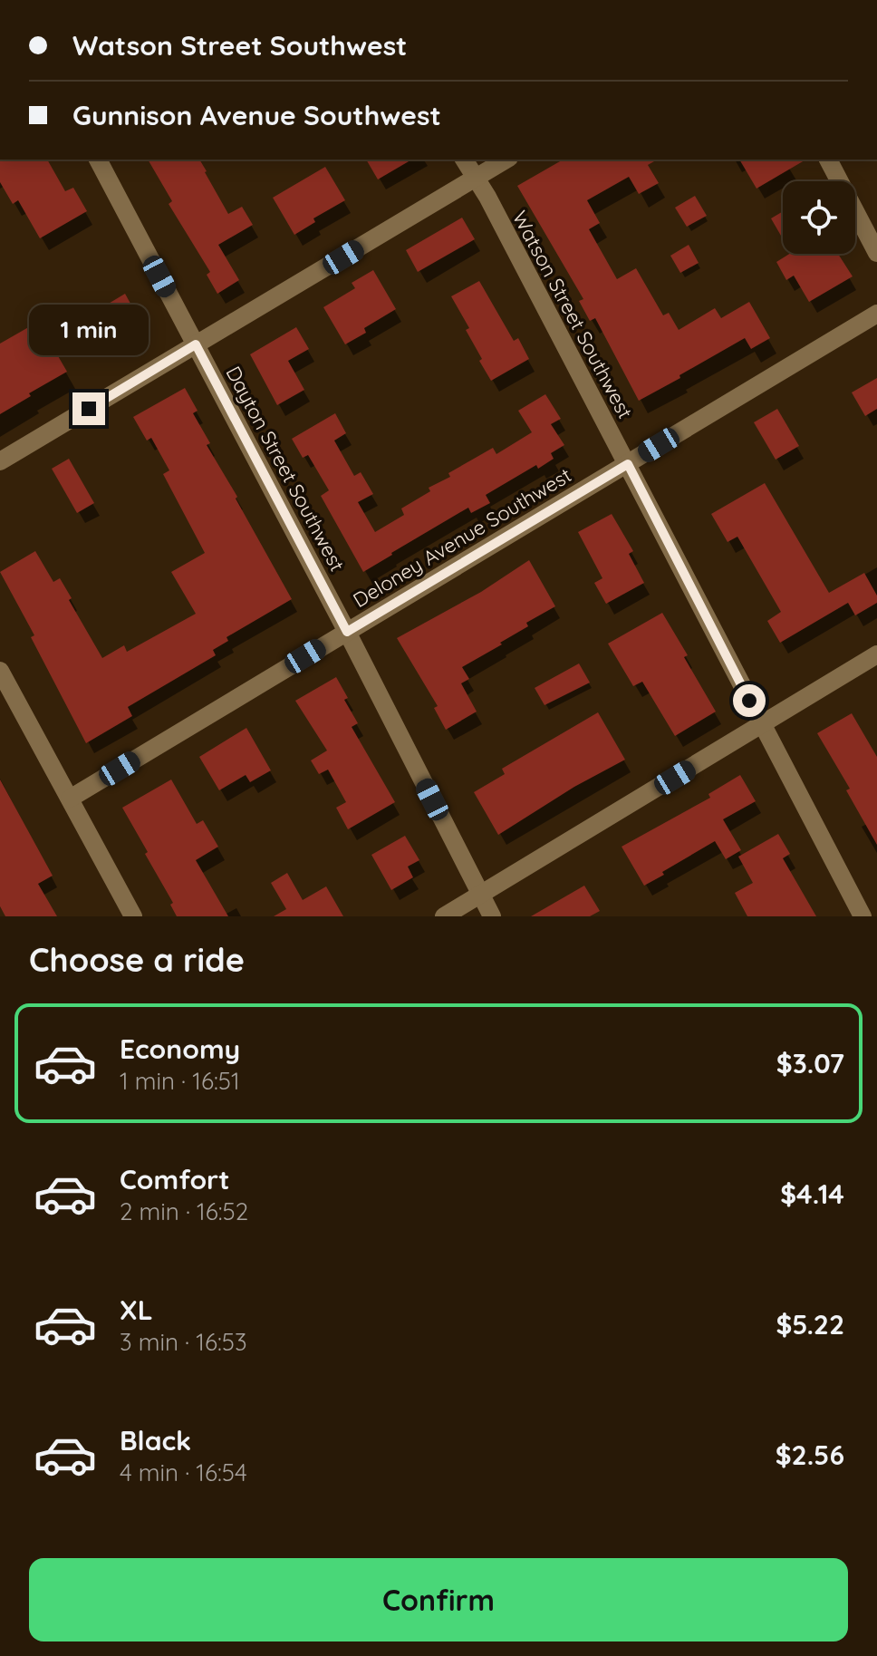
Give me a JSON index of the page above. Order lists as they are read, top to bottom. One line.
{"streets":{"street":["Watson Street Southwest","Dayton Street Southwest","Deloney Avenue Southwest"]},"crossings":[["Watson Street Southwest","Deloney Avenue Southwest"],["Dayton Street Southwest","Deloney Avenue Southwest"]],"page":{"banner":["Watson Street Southwest","Gunnison Avenue Southwest"],"bubble":"1 min","heading":"Choose a ride","list":[{"name":"Economy","note":"1 min · 16:51","value":"$3.07"},{"name":"Comfort","note":"2 min · 16:52","value":"$4.14"},{"name":"XL","note":"3 min · 16:53","value":"$5.22"},{"name":"Black","note":"4 min · 16:54","value":"$2.56"}],"buttons":"Confirm"}}
